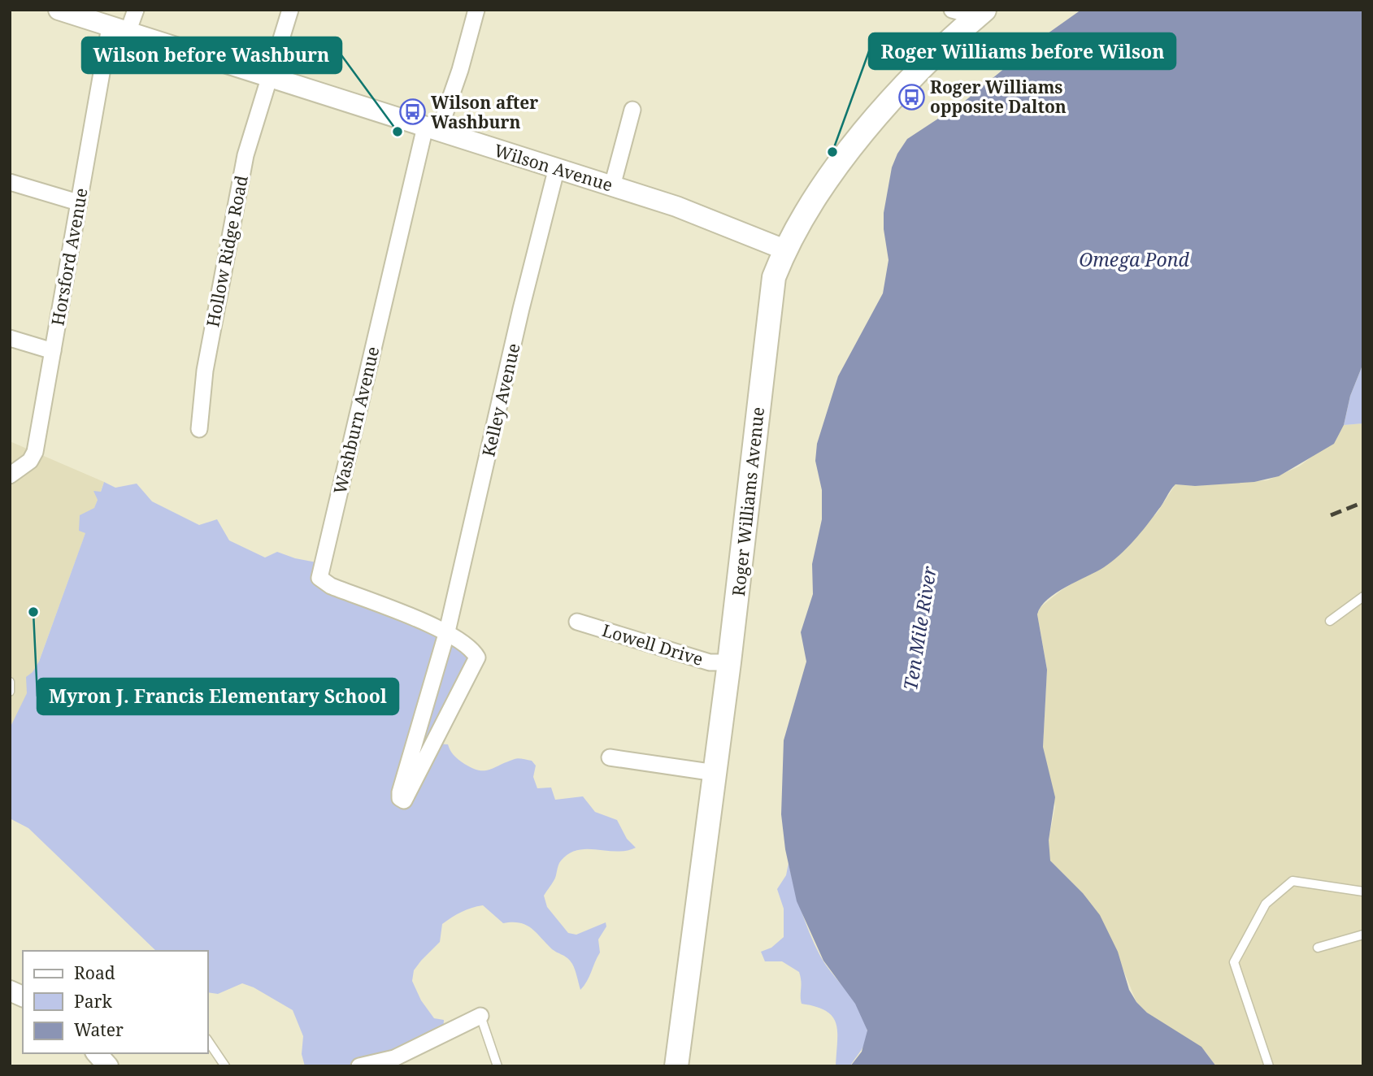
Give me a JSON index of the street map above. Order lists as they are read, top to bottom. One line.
{"streets":{"main road":["Roger Williams Avenue"],"street":["Wilson Avenue","Hollow Ridge Road","Horsford Avenue","Kelley Avenue","Washburn Avenue","Lowell Drive"]},"crossings":[["Wilson Avenue","Hollow Ridge Road"],["Wilson Avenue","Horsford Avenue"],["Wilson Avenue","Kelley Avenue"],["Wilson Avenue","Washburn Avenue"],["Wilson Avenue","Roger Williams Avenue"],["Kelley Avenue","Washburn Avenue"],["Roger Williams Avenue","Lowell Drive"]],"water":["Omega Pond","Ten Mile River"],"places":{"bus stop":["Roger Williams opposite Dalton","Wilson after Washburn"],"other":["Wilson before Washburn","Roger Williams before Wilson","Myron J. Francis Elementary School"]},"legend":["Road","Park","Water"]}
